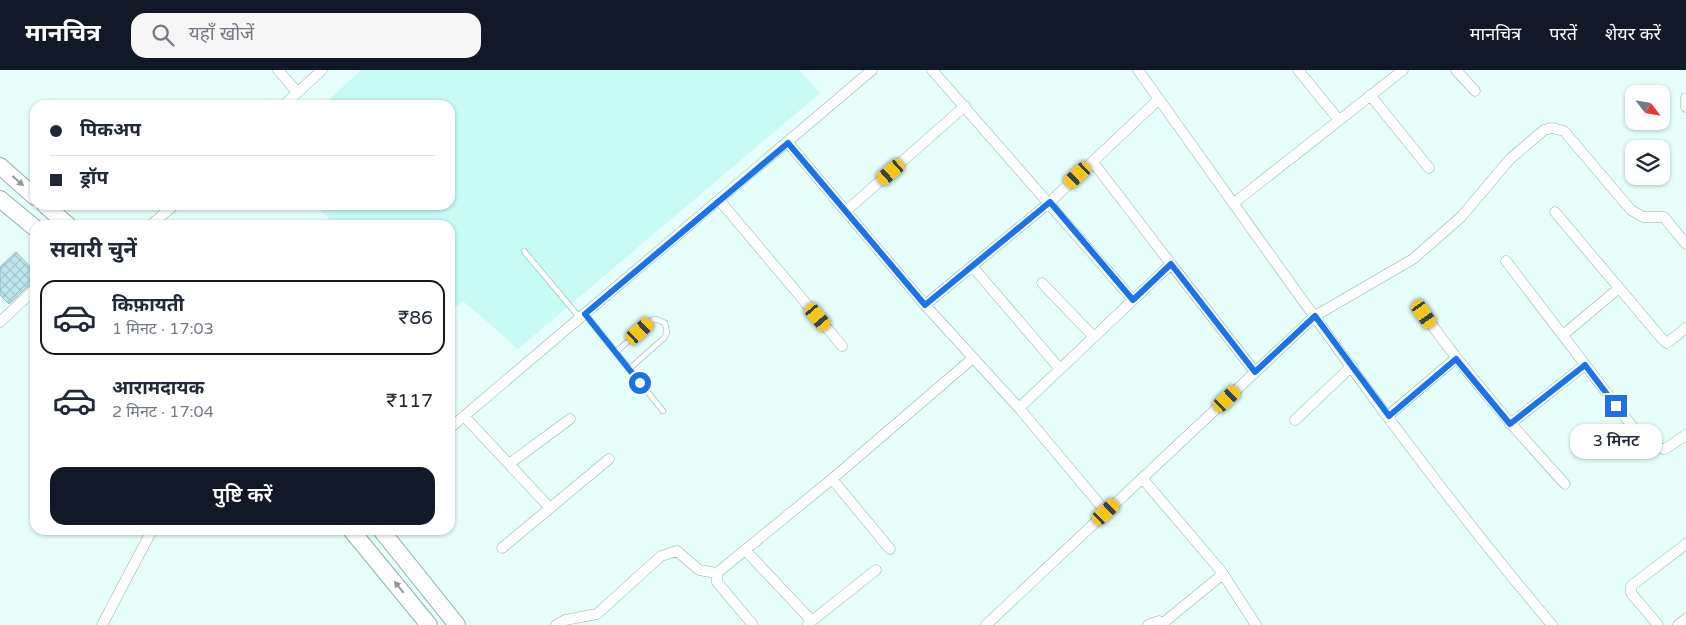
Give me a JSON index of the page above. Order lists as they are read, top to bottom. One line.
{"north":"bottom right","page":{"header":"मानचित्र","search":"यहाँ खोजें","nav":["मानचित्र","परतें","शेयर करें"],"banner":["पिकअप","ड्रॉप"],"heading":"सवारी चुनें","list":[{"name":"किफ़ायती","note":"1 मिनट · 17:03","value":"₹86"},{"name":"आरामदायक","note":"2 मिनट · 17:04","value":"₹117"}],"bubble":"3 मिनट","buttons":"पुष्टि करें"}}
